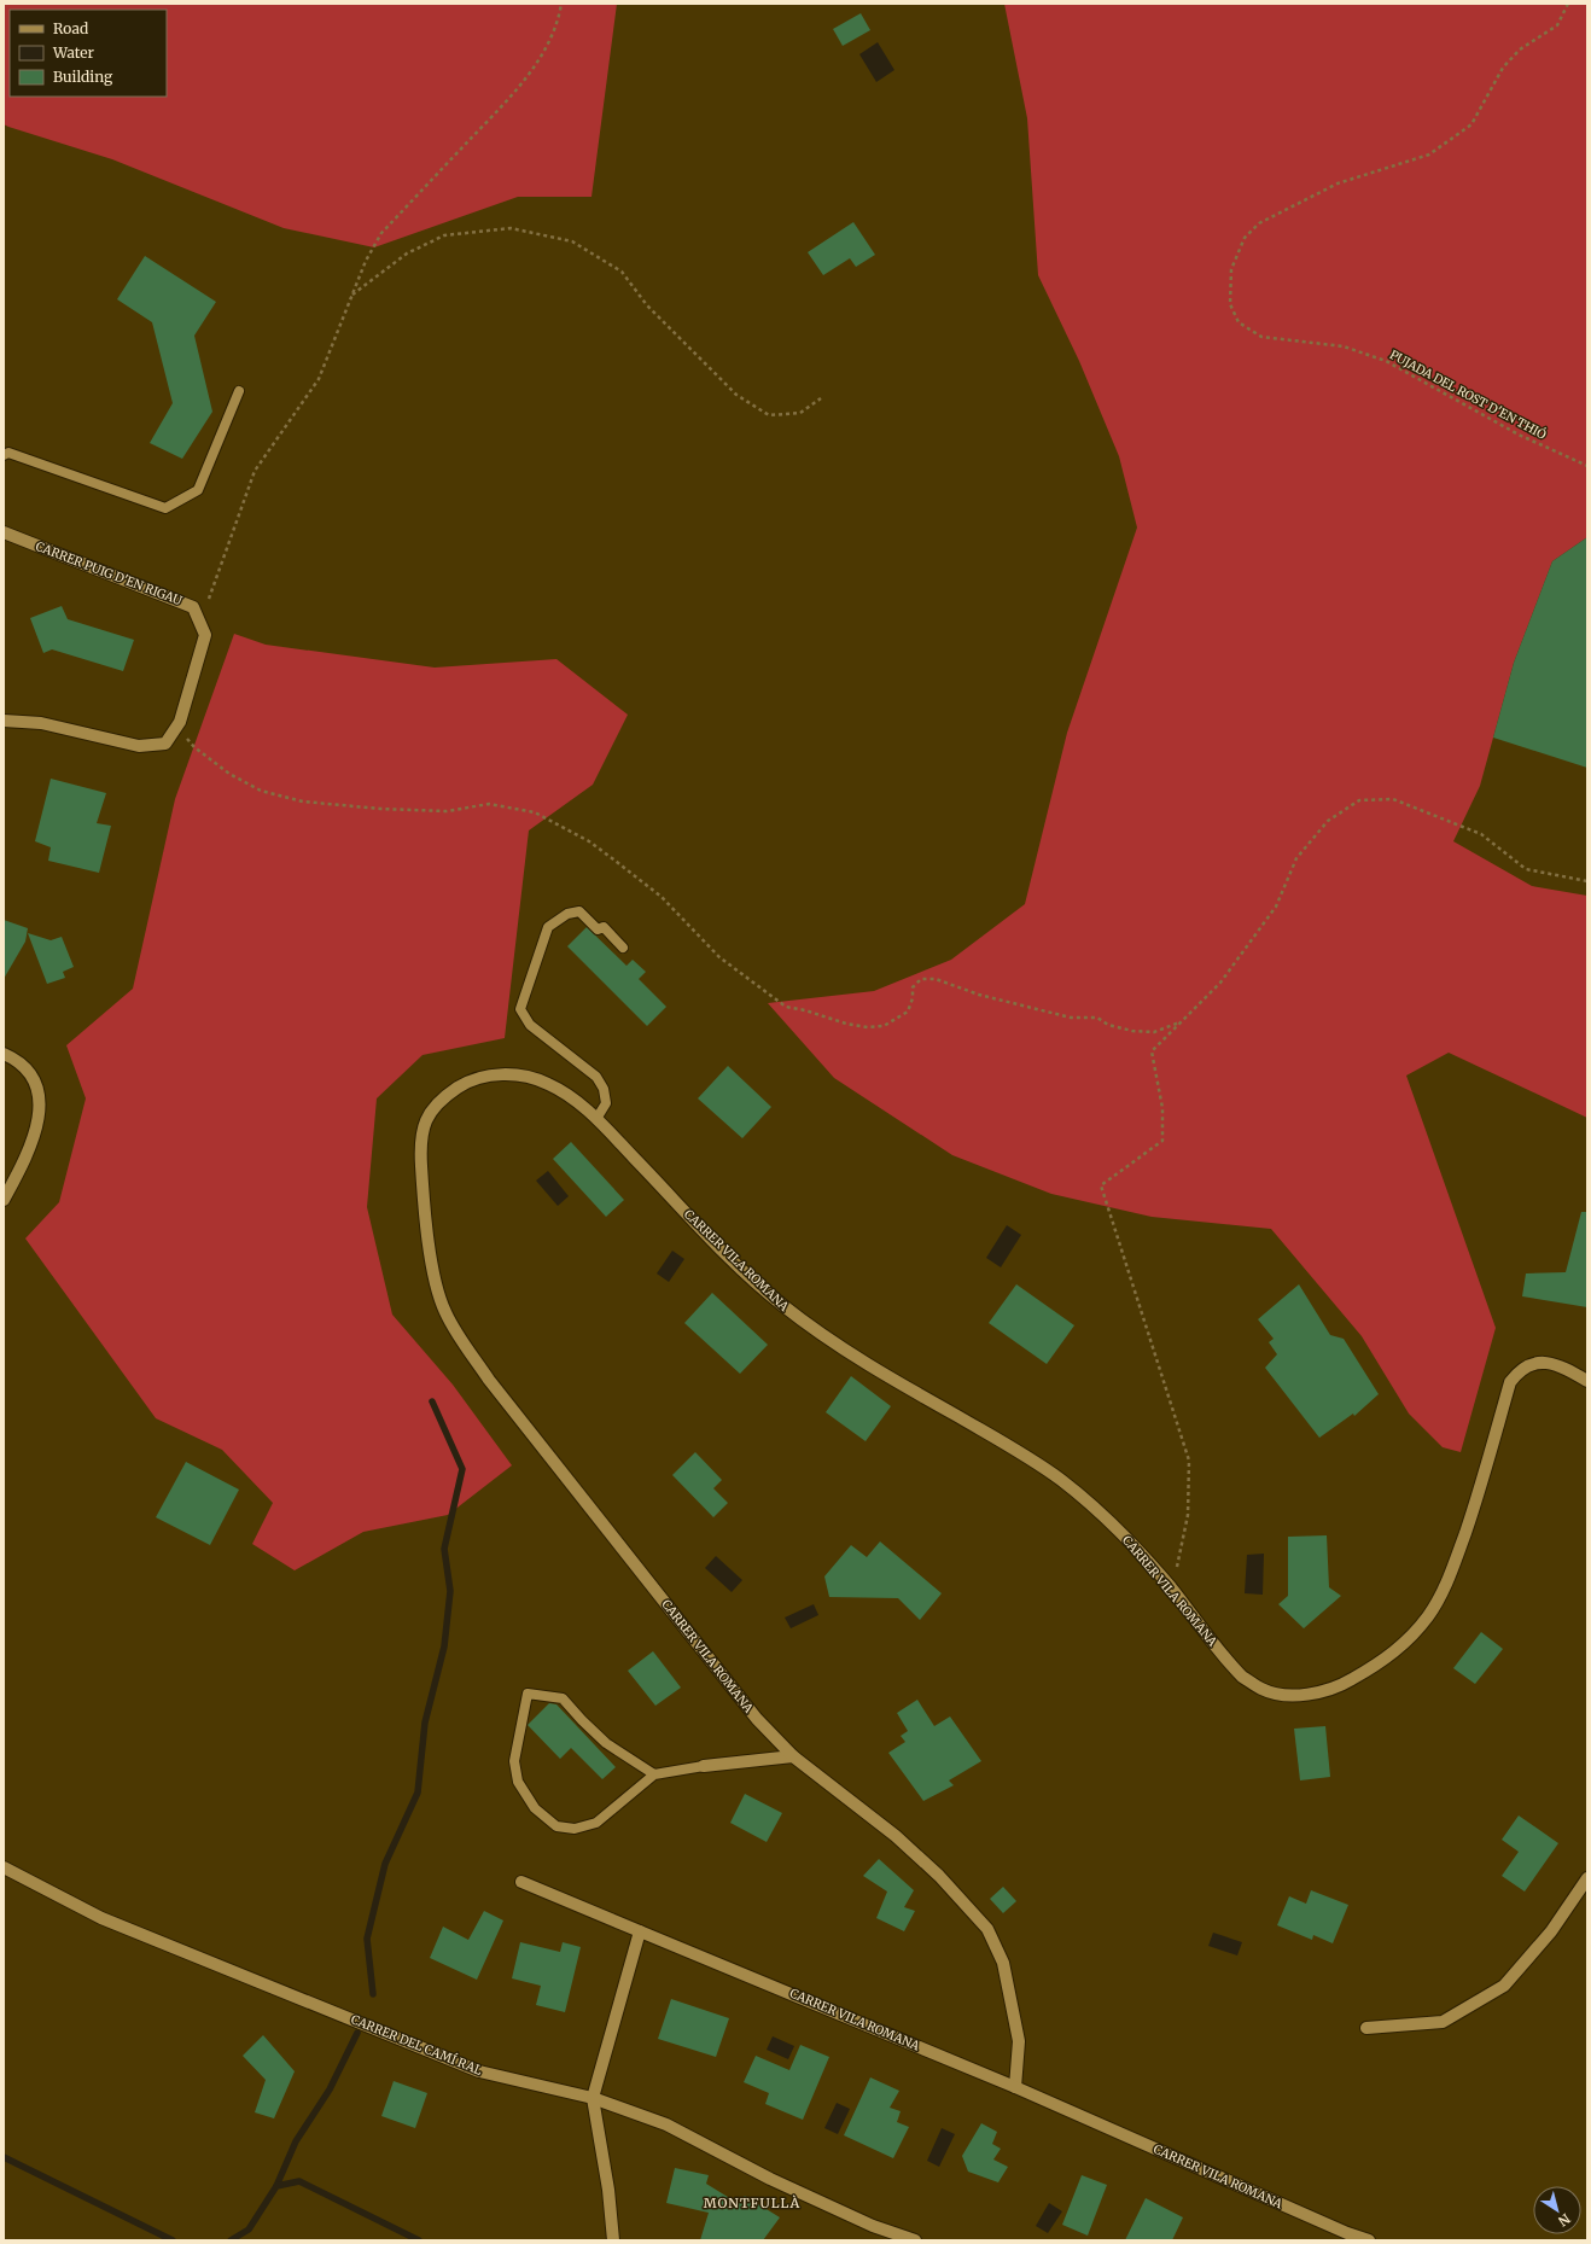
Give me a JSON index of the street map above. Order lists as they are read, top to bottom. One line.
{"streets":{"street":["CARRER PUIG D'EN RIGAU","CARRER VILA ROMANA","CARRER DEL CAMÍ RAL"],"path":["PUJADA DEL ROST D'EN THIÓ"]},"districts":["MONTFULLÀ"],"legend":["Road","Water","Building"],"north":"bottom right"}
